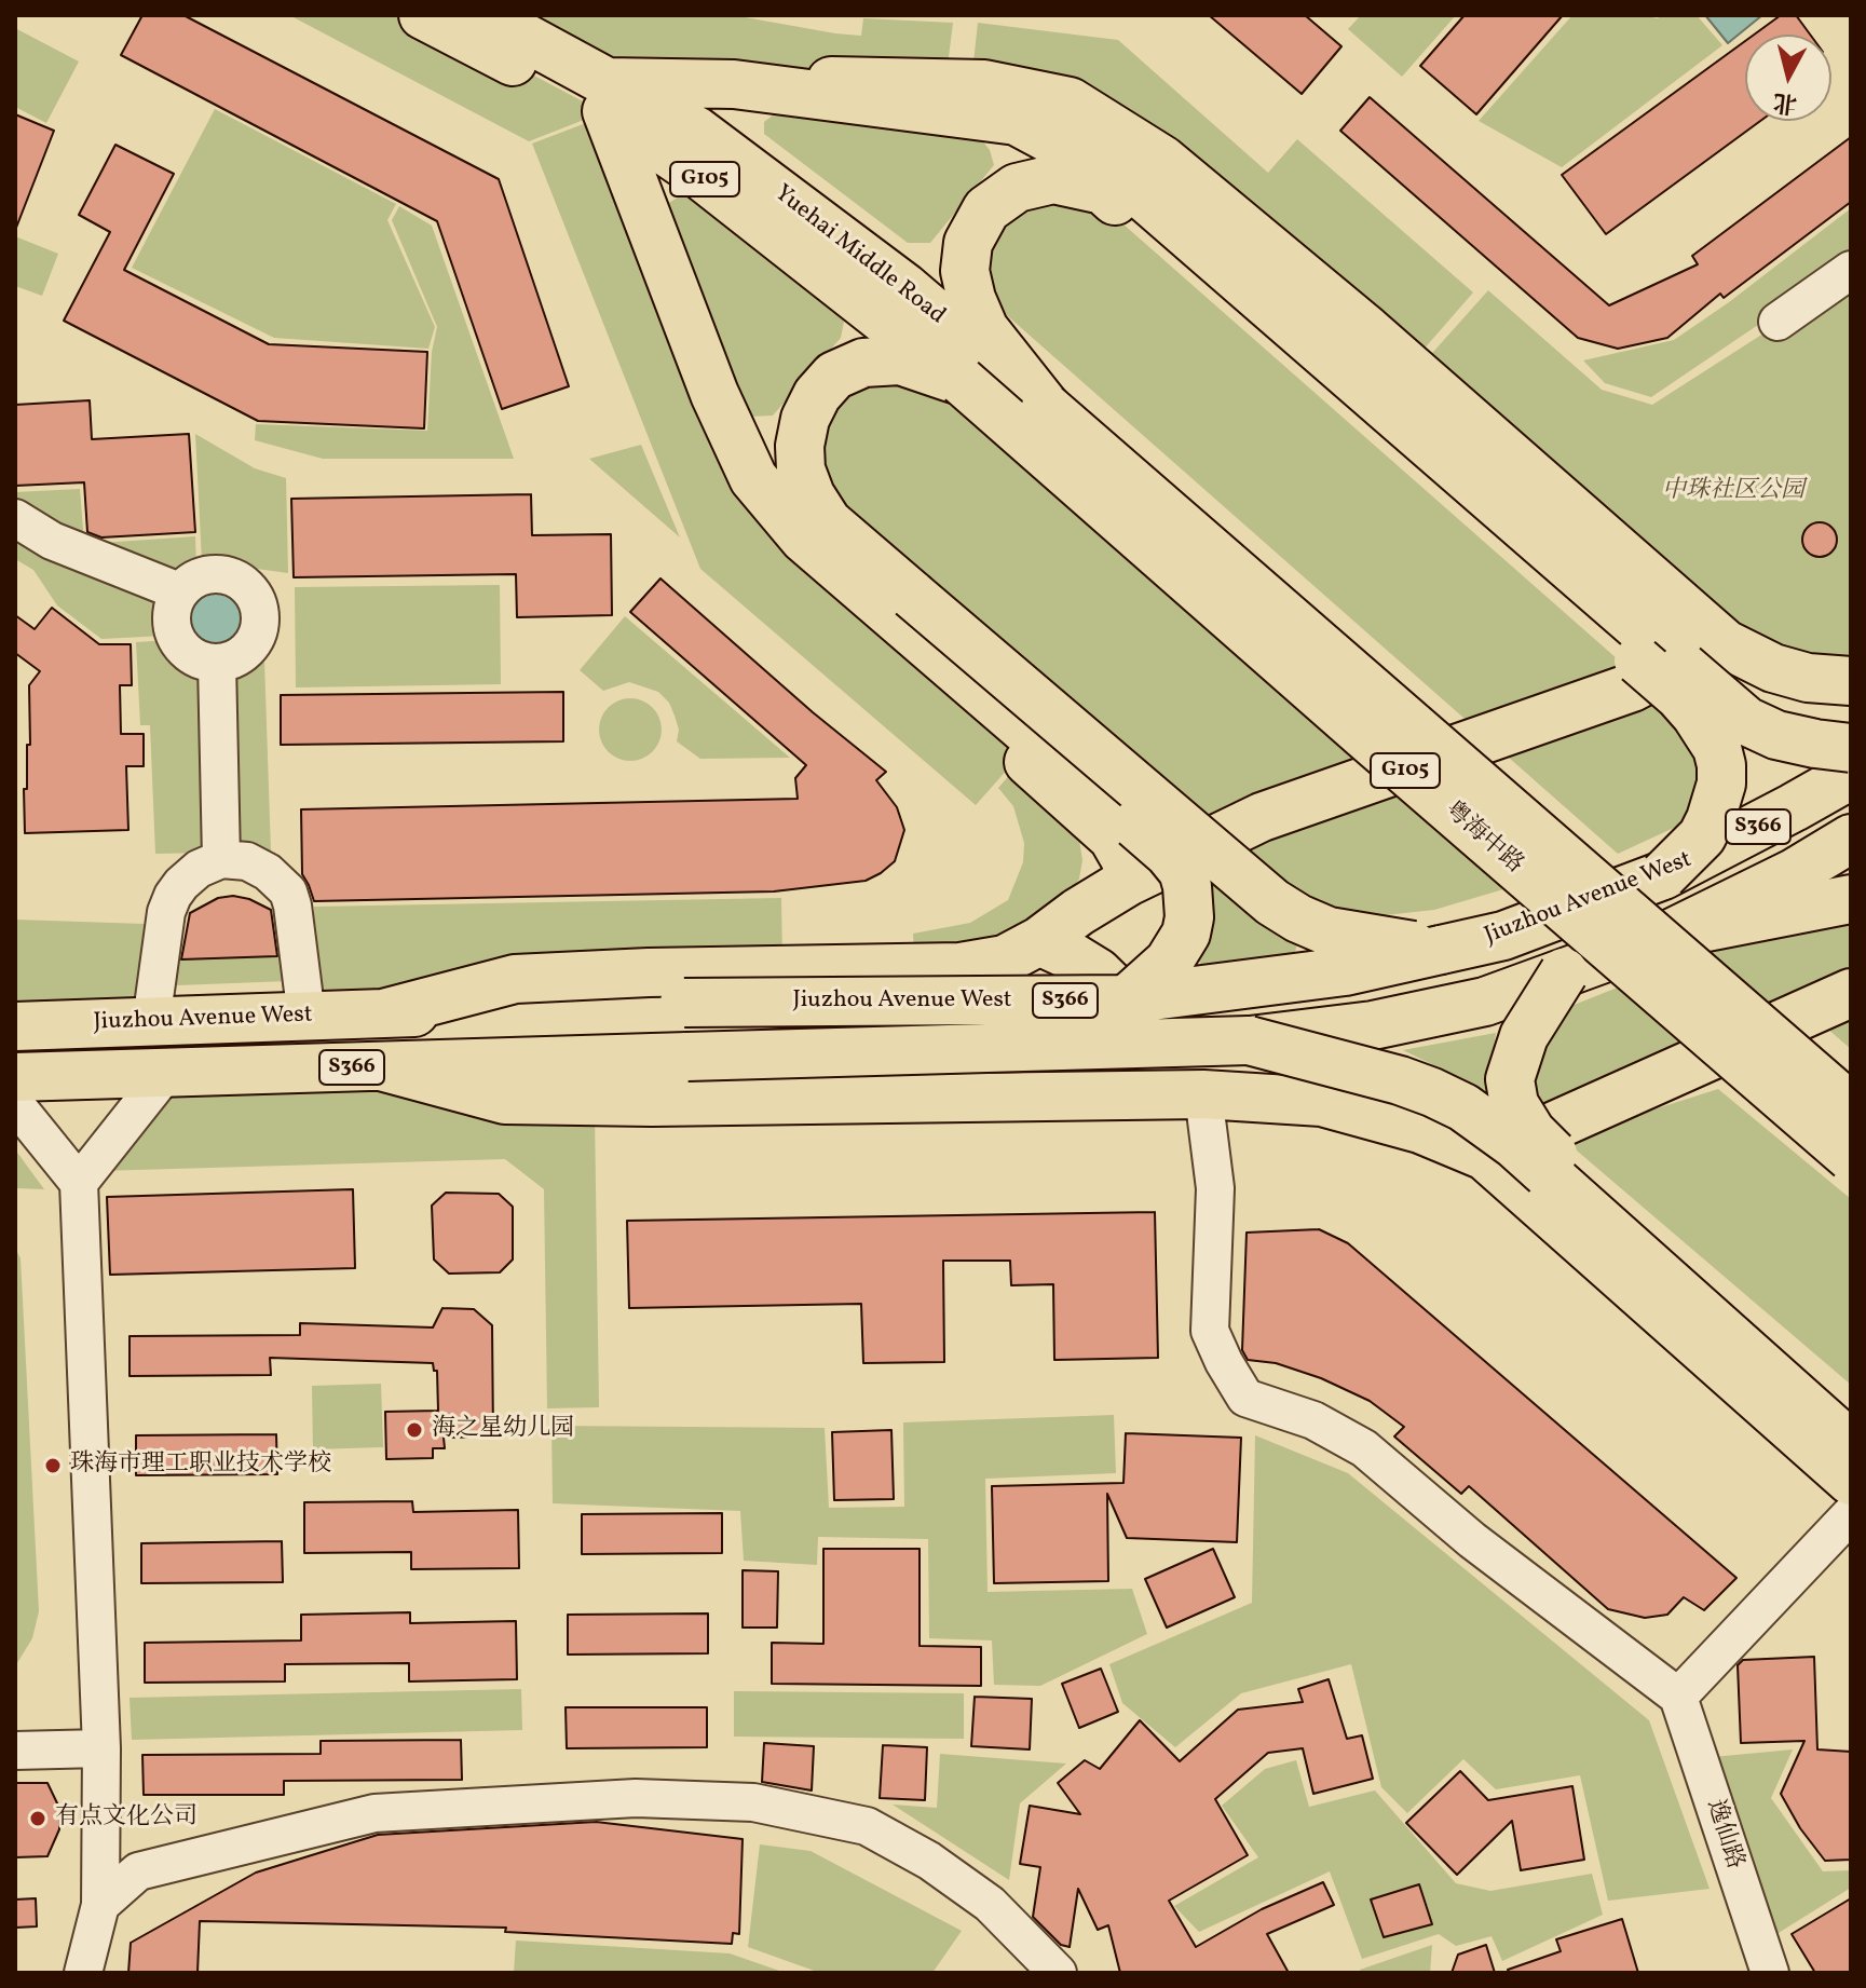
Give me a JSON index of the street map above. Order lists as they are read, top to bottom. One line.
{"streets":{"main road":["G105","Yuehai Middle Road","S366","粤海中路","Jiuzhou Avenue West"],"street":["逸仙路"]},"crossings":[["Yuehai Middle Road","粤海中路"]],"parks":["中珠社区公园"],"places":["海之星幼儿园","珠海市理工职业技术学校","有点文化公司"],"north":"bottom"}
